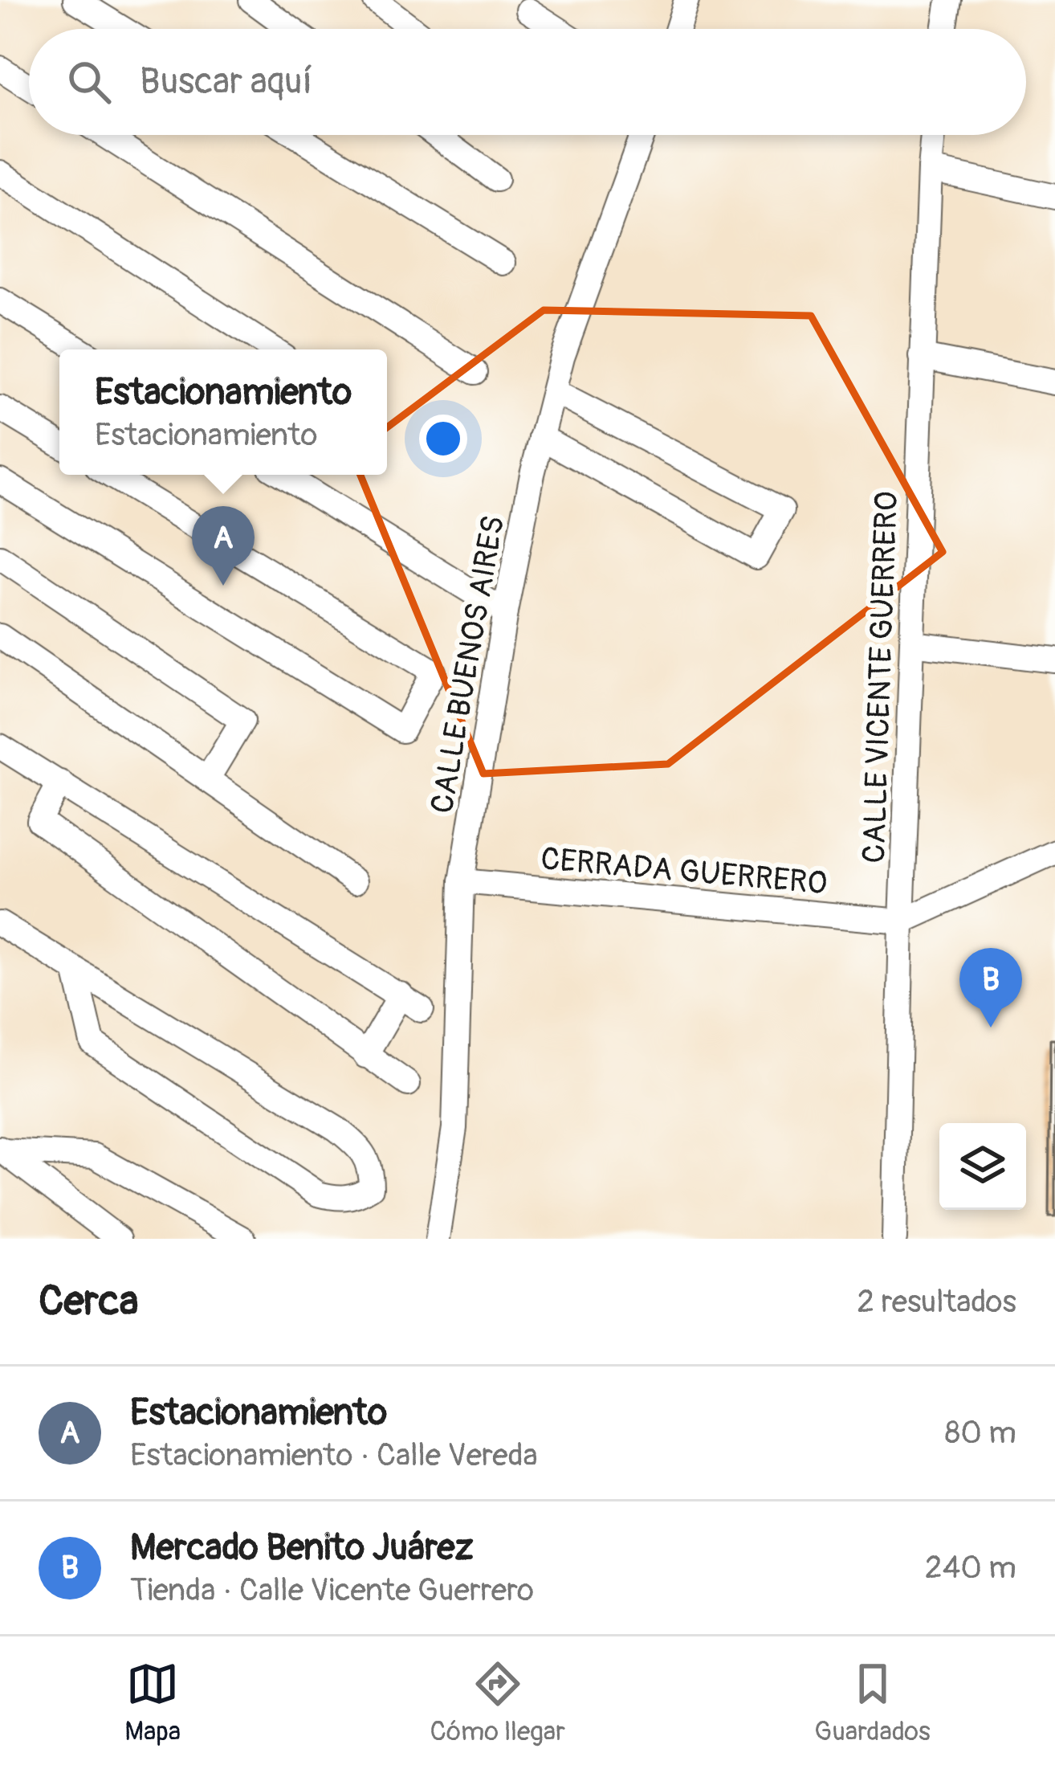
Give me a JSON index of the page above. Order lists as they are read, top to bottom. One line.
{"streets":{"street":["CALLE BUENOS AIRES","CALLE VICENTE GUERRERO","CERRADA GUERRERO"]},"crossings":[["CALLE BUENOS AIRES","CERRADA GUERRERO"],["CALLE VICENTE GUERRERO","CERRADA GUERRERO"]],"page":{"search":"Buscar aquí","popup":["Estacionamiento","Estacionamiento"],"pins":["A","B"],"heading":["Cerca","2 resultados"],"list":[{"mark":"A","name":"Estacionamiento","note":"Estacionamiento · Calle Vereda","value":"80 m"},{"mark":"B","name":"Mercado Benito Juárez","note":"Tienda · Calle Vicente Guerrero","value":"240 m"}],"nav":["Mapa","Cómo llegar","Guardados"]}}
